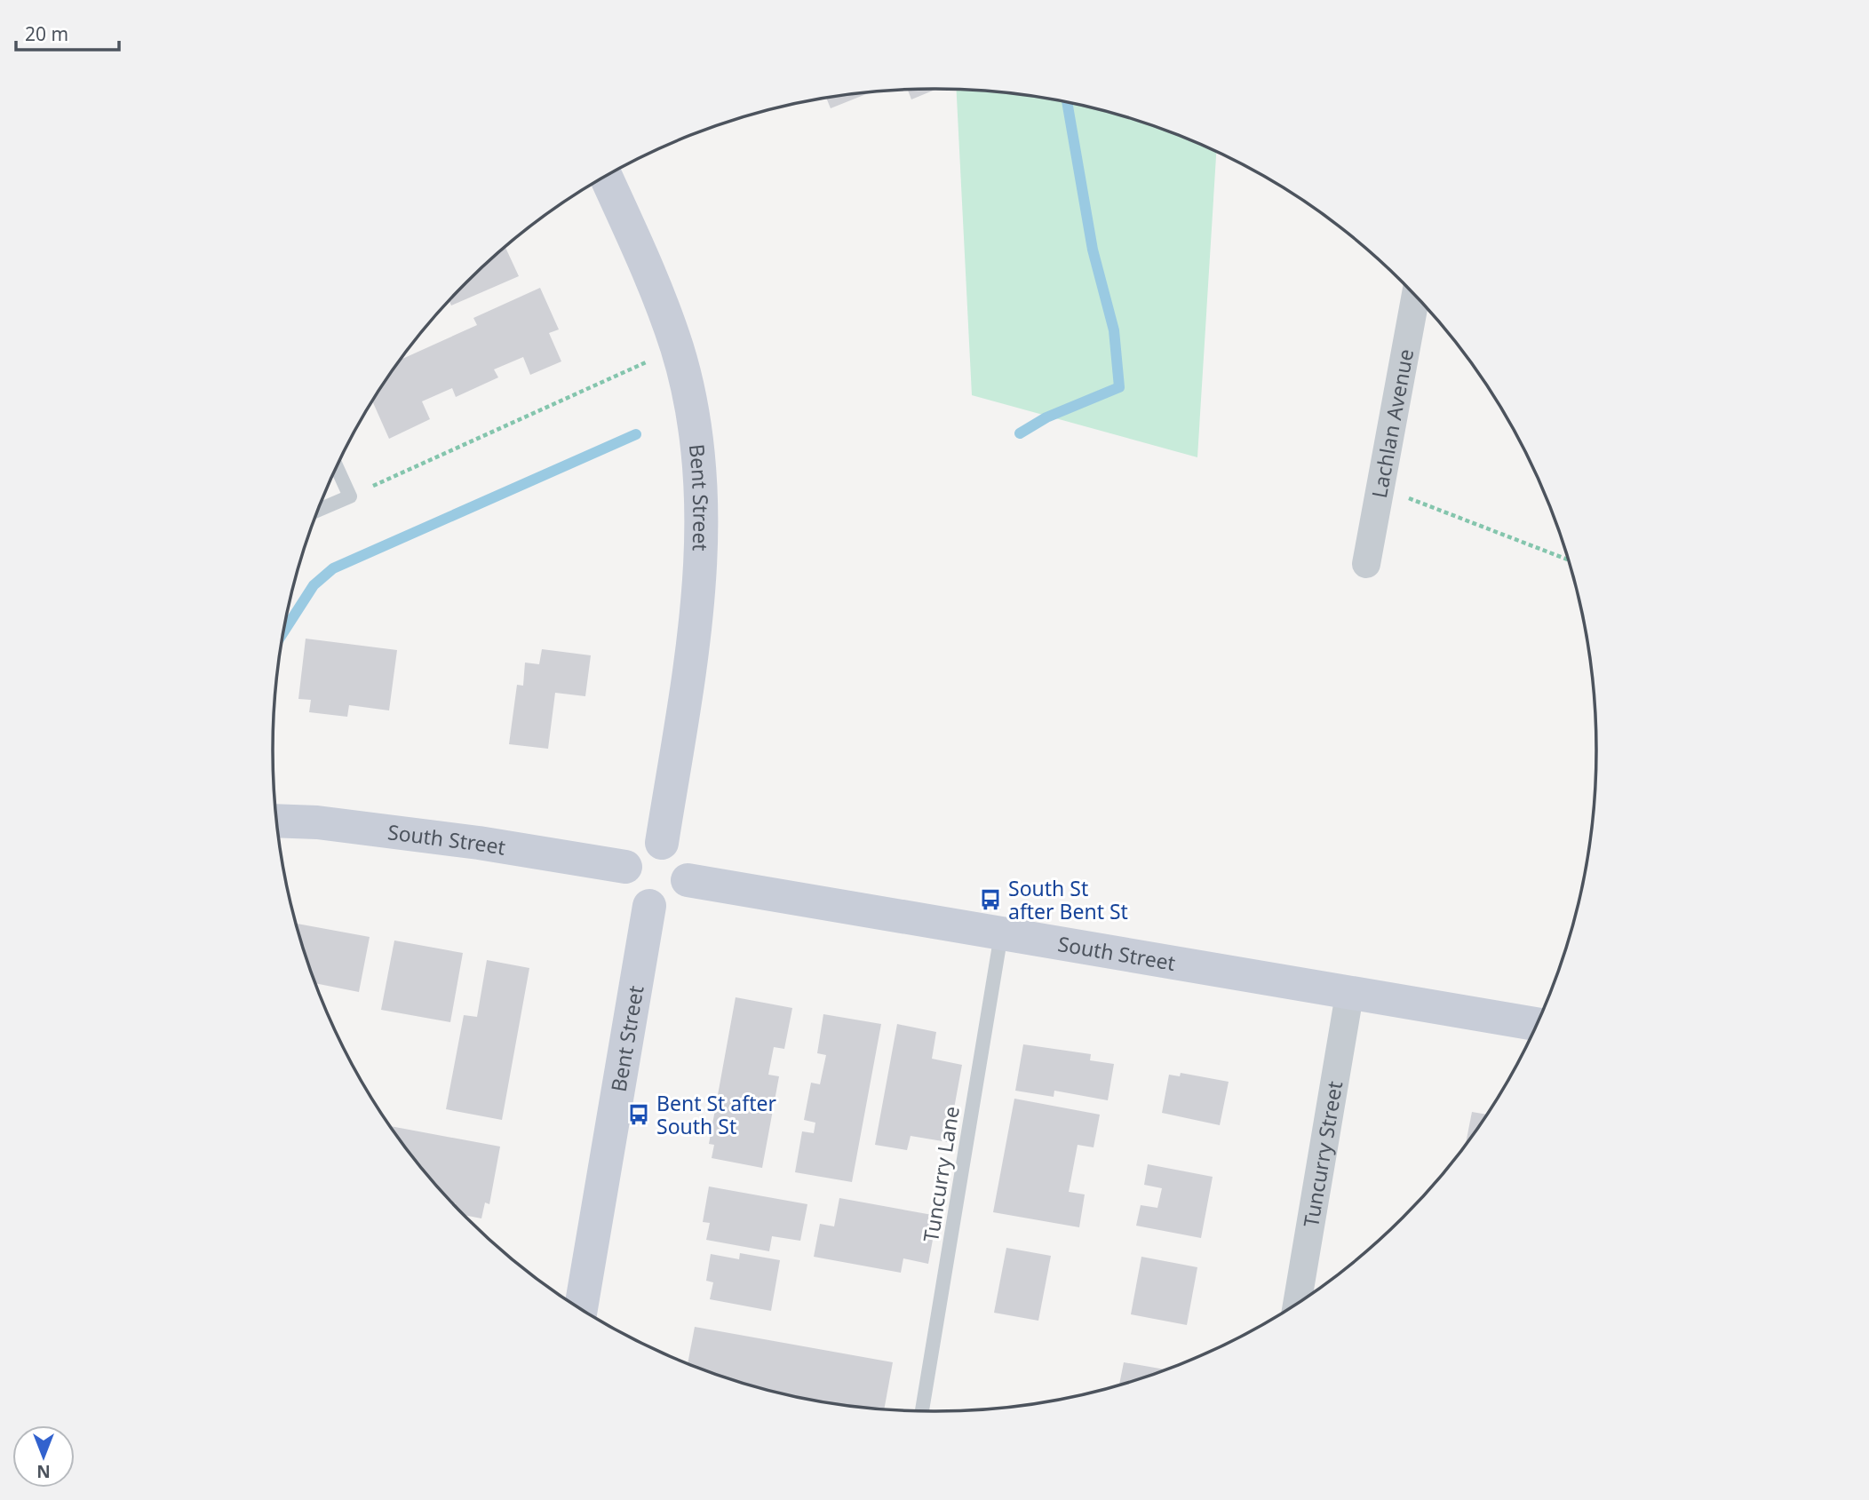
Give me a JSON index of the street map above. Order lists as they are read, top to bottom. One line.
{"streets":{"street":["Lachlan Avenue","Bent Street","South Street","Tuncurry Street"],"lane":["Tuncurry Lane"]},"crossings":[["Bent Street","South Street"],["South Street","Tuncurry Street"],["South Street","Tuncurry Lane"]],"places":{"bus stop":["South St after Bent St","Bent St after South St"]},"scale_bar":"20 m","north":"bottom"}
